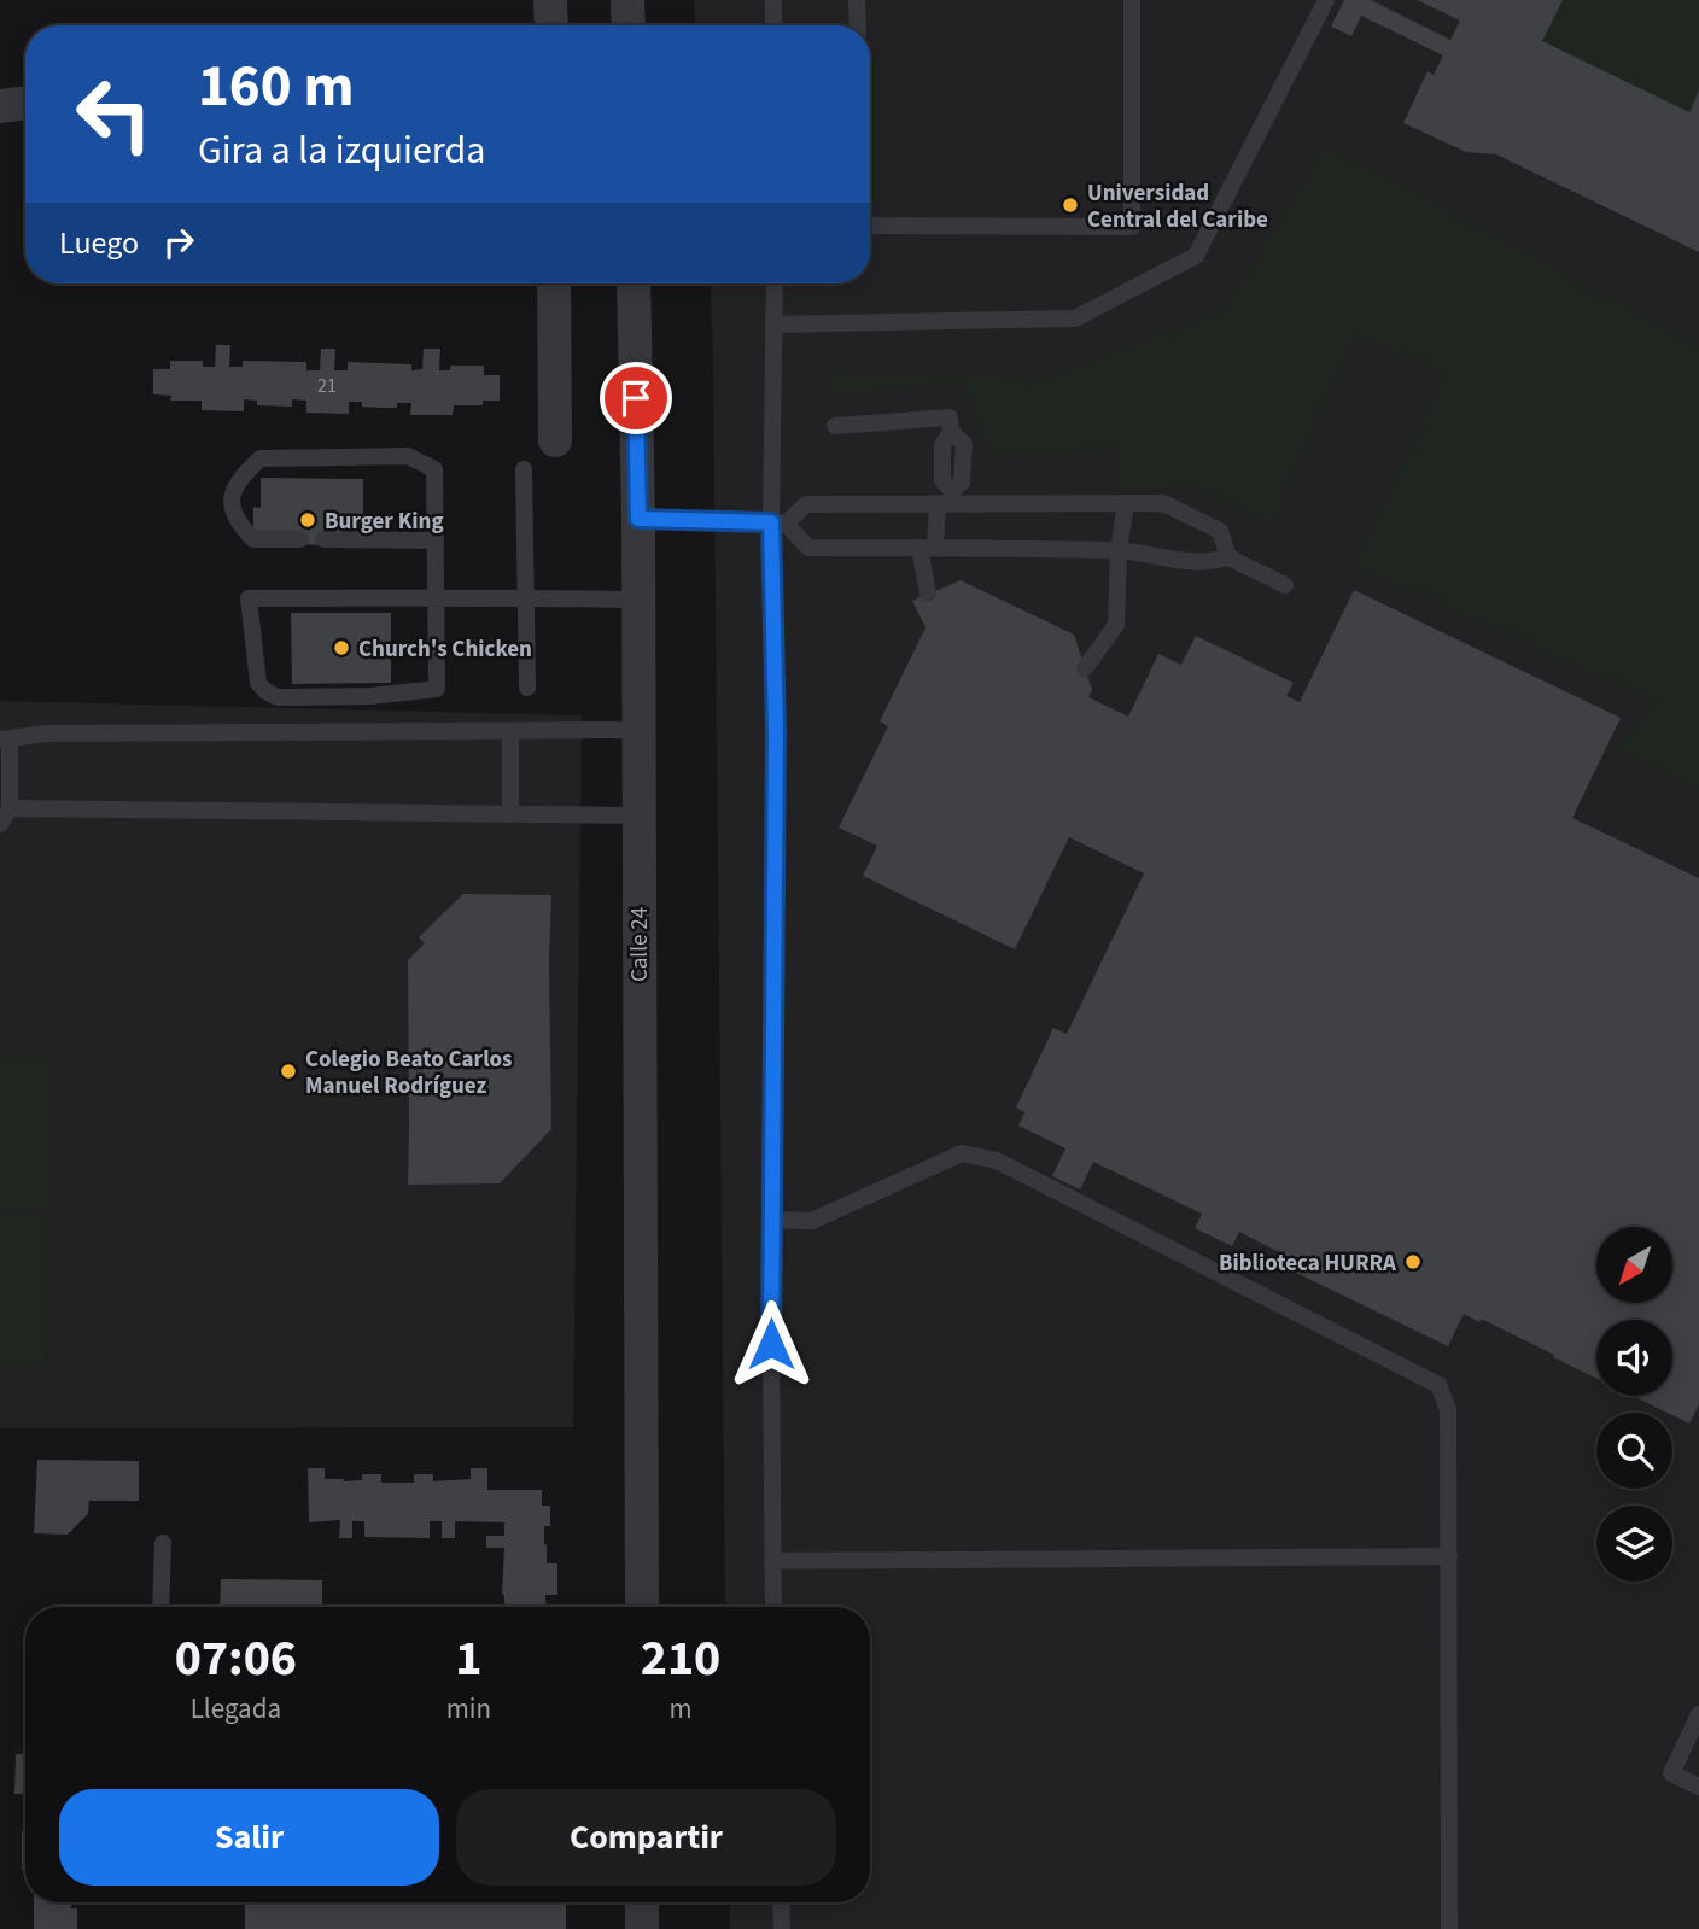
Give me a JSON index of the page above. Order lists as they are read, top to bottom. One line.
{"streets":{"street":["Calle 24"]},"places":["Universidad Central del Caribe","Burger King","Church's Chicken","Colegio Beato Carlos Manuel Rodríguez","Biblioteca HURRA"],"house_numbers":["21"],"north":"bottom left","page":{"turn":["160 m","Gira a la izquierda"],"then":"Luego","eta":["07:06","Llegada","1","min","210","m"],"buttons":["Salir","Compartir"]}}
